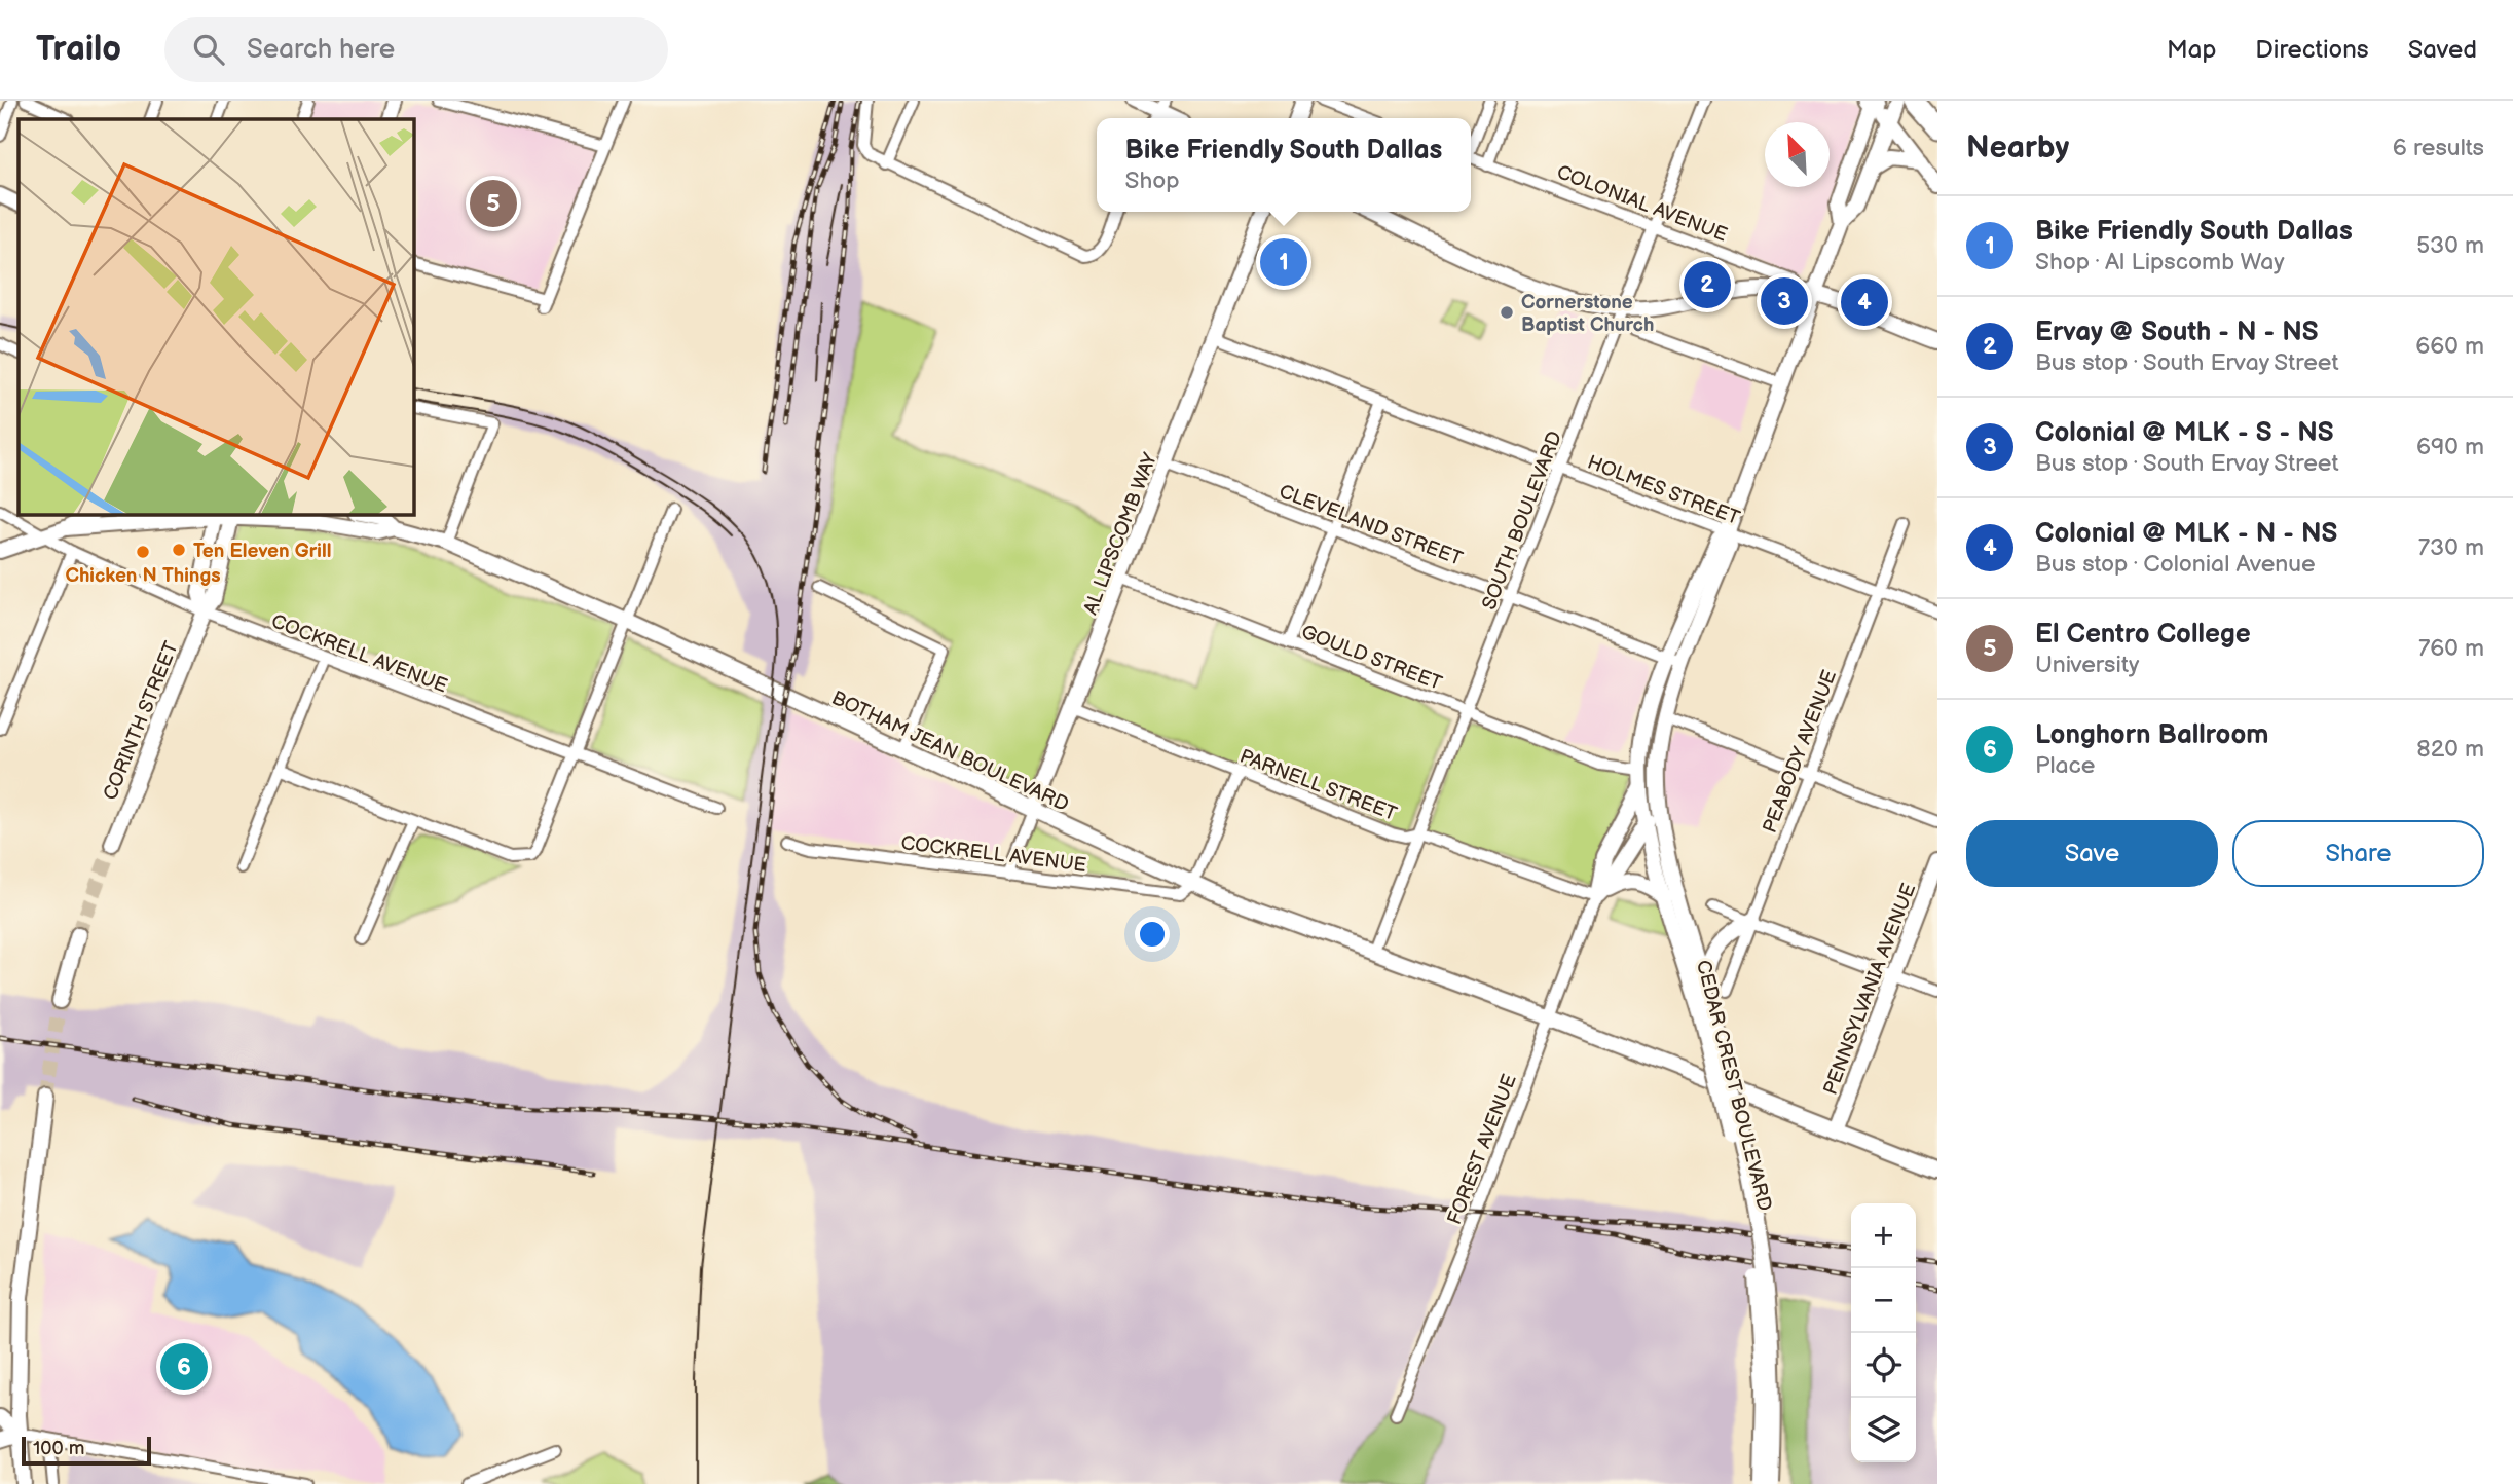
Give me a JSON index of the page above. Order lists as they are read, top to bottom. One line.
{"streets":{"main road":["COLONIAL AVENUE","AL LIPSCOMB WAY","CORINTH STREET","BOTHAM JEAN BOULEVARD","PENNSYLVANIA AVENUE","CEDAR CREST BOULEVARD"],"street":["HOLMES STREET","SOUTH BOULEVARD","CLEVELAND STREET","COCKRELL AVENUE","GOULD STREET","PEABODY AVENUE","PARNELL STREET","FOREST AVENUE"]},"crossings":[["COLONIAL AVENUE","SOUTH BOULEVARD"],["HOLMES STREET","SOUTH BOULEVARD"],["HOLMES STREET","AL LIPSCOMB WAY"],["HOLMES STREET","PEABODY AVENUE"],["HOLMES STREET","CEDAR CREST BOULEVARD"],["SOUTH BOULEVARD","CLEVELAND STREET"],["SOUTH BOULEVARD","GOULD STREET"],["SOUTH BOULEVARD","BOTHAM JEAN BOULEVARD"],["SOUTH BOULEVARD","PARNELL STREET"],["CLEVELAND STREET","AL LIPSCOMB WAY"],["CLEVELAND STREET","CEDAR CREST BOULEVARD"],["AL LIPSCOMB WAY","COCKRELL AVENUE"],["AL LIPSCOMB WAY","GOULD STREET"],["AL LIPSCOMB WAY","BOTHAM JEAN BOULEVARD"],["AL LIPSCOMB WAY","PARNELL STREET"],["COCKRELL AVENUE","CORINTH STREET"],["COCKRELL AVENUE","BOTHAM JEAN BOULEVARD"],["GOULD STREET","CEDAR CREST BOULEVARD"],["CORINTH STREET","BOTHAM JEAN BOULEVARD"],["BOTHAM JEAN BOULEVARD","FOREST AVENUE"],["PARNELL STREET","FOREST AVENUE"]],"places":["Cornerstone Baptist Church","Ten Eleven Grill","Chicken N Things"],"scale_bar":"100 m","north":"top left","page":{"header":"Trailo","search":"Search here","nav":["Map","Directions","Saved"],"heading":["Nearby","6 results"],"popup":["Bike Friendly South Dallas","Shop"],"pins":["5","1","2","3","4","6"],"list":[{"mark":"1","name":"Bike Friendly South Dallas","note":"Shop · Al Lipscomb Way","value":"530 m"},{"mark":"2","name":"Ervay @ South - N - NS","note":"Bus stop · South Ervay Street","value":"660 m"},{"mark":"3","name":"Colonial @ MLK - S - NS","note":"Bus stop · South Ervay Street","value":"690 m"},{"mark":"4","name":"Colonial @ MLK - N - NS","note":"Bus stop · Colonial Avenue","value":"730 m"},{"mark":"5","name":"El Centro College","note":"University","value":"760 m"},{"mark":"6","name":"Longhorn Ballroom","note":"Place","value":"820 m"}],"buttons":["Save","Share"],"map_buttons":["+","−"],"scale":"100 m"}}
